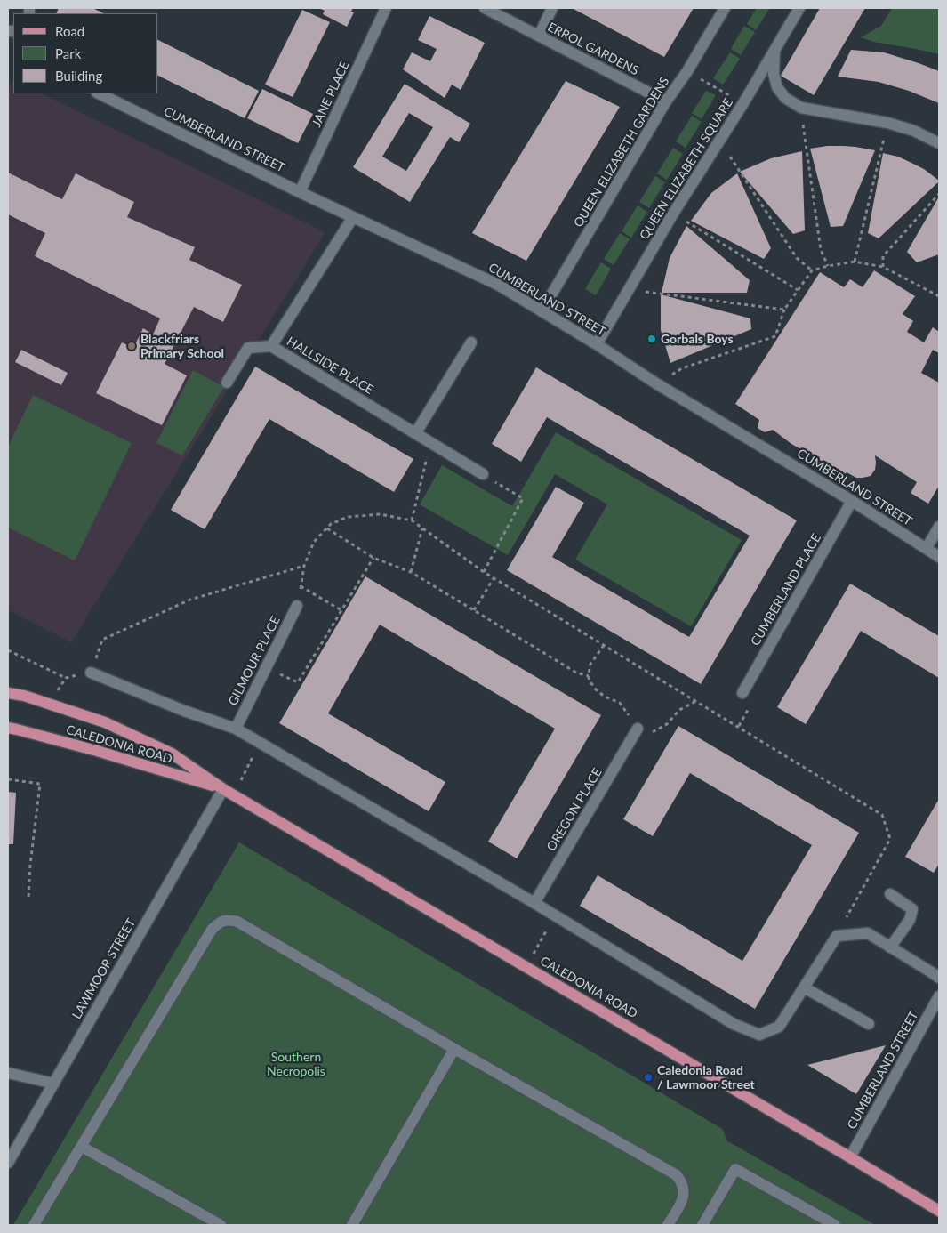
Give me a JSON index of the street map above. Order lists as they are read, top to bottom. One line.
{"streets":{"main road":["CALEDONIA ROAD"],"street":["ERROL GARDENS","JANE PLACE","CUMBERLAND STREET","QUEEN ELIZABETH GARDENS","QUEEN ELIZABETH SQUARE","HALLSIDE PLACE","CUMBERLAND PLACE","GILMOUR PLACE","OREGON PLACE","LAWMOOR STREET"]},"crossings":[["ERROL GARDENS","QUEEN ELIZABETH GARDENS"],["JANE PLACE","CUMBERLAND STREET"],["CUMBERLAND STREET","QUEEN ELIZABETH GARDENS"],["CUMBERLAND STREET","QUEEN ELIZABETH SQUARE"],["CUMBERLAND STREET","HALLSIDE PLACE"],["CUMBERLAND STREET","CUMBERLAND PLACE"],["CUMBERLAND STREET","CALEDONIA ROAD"],["CALEDONIA ROAD","LAWMOOR STREET"]],"parks":["Southern Necropolis"],"places":["Gorbals Boys","Blackfriars Primary School","Caledonia Road / Lawmoor Street"],"legend":["Road","Park","Building"]}
